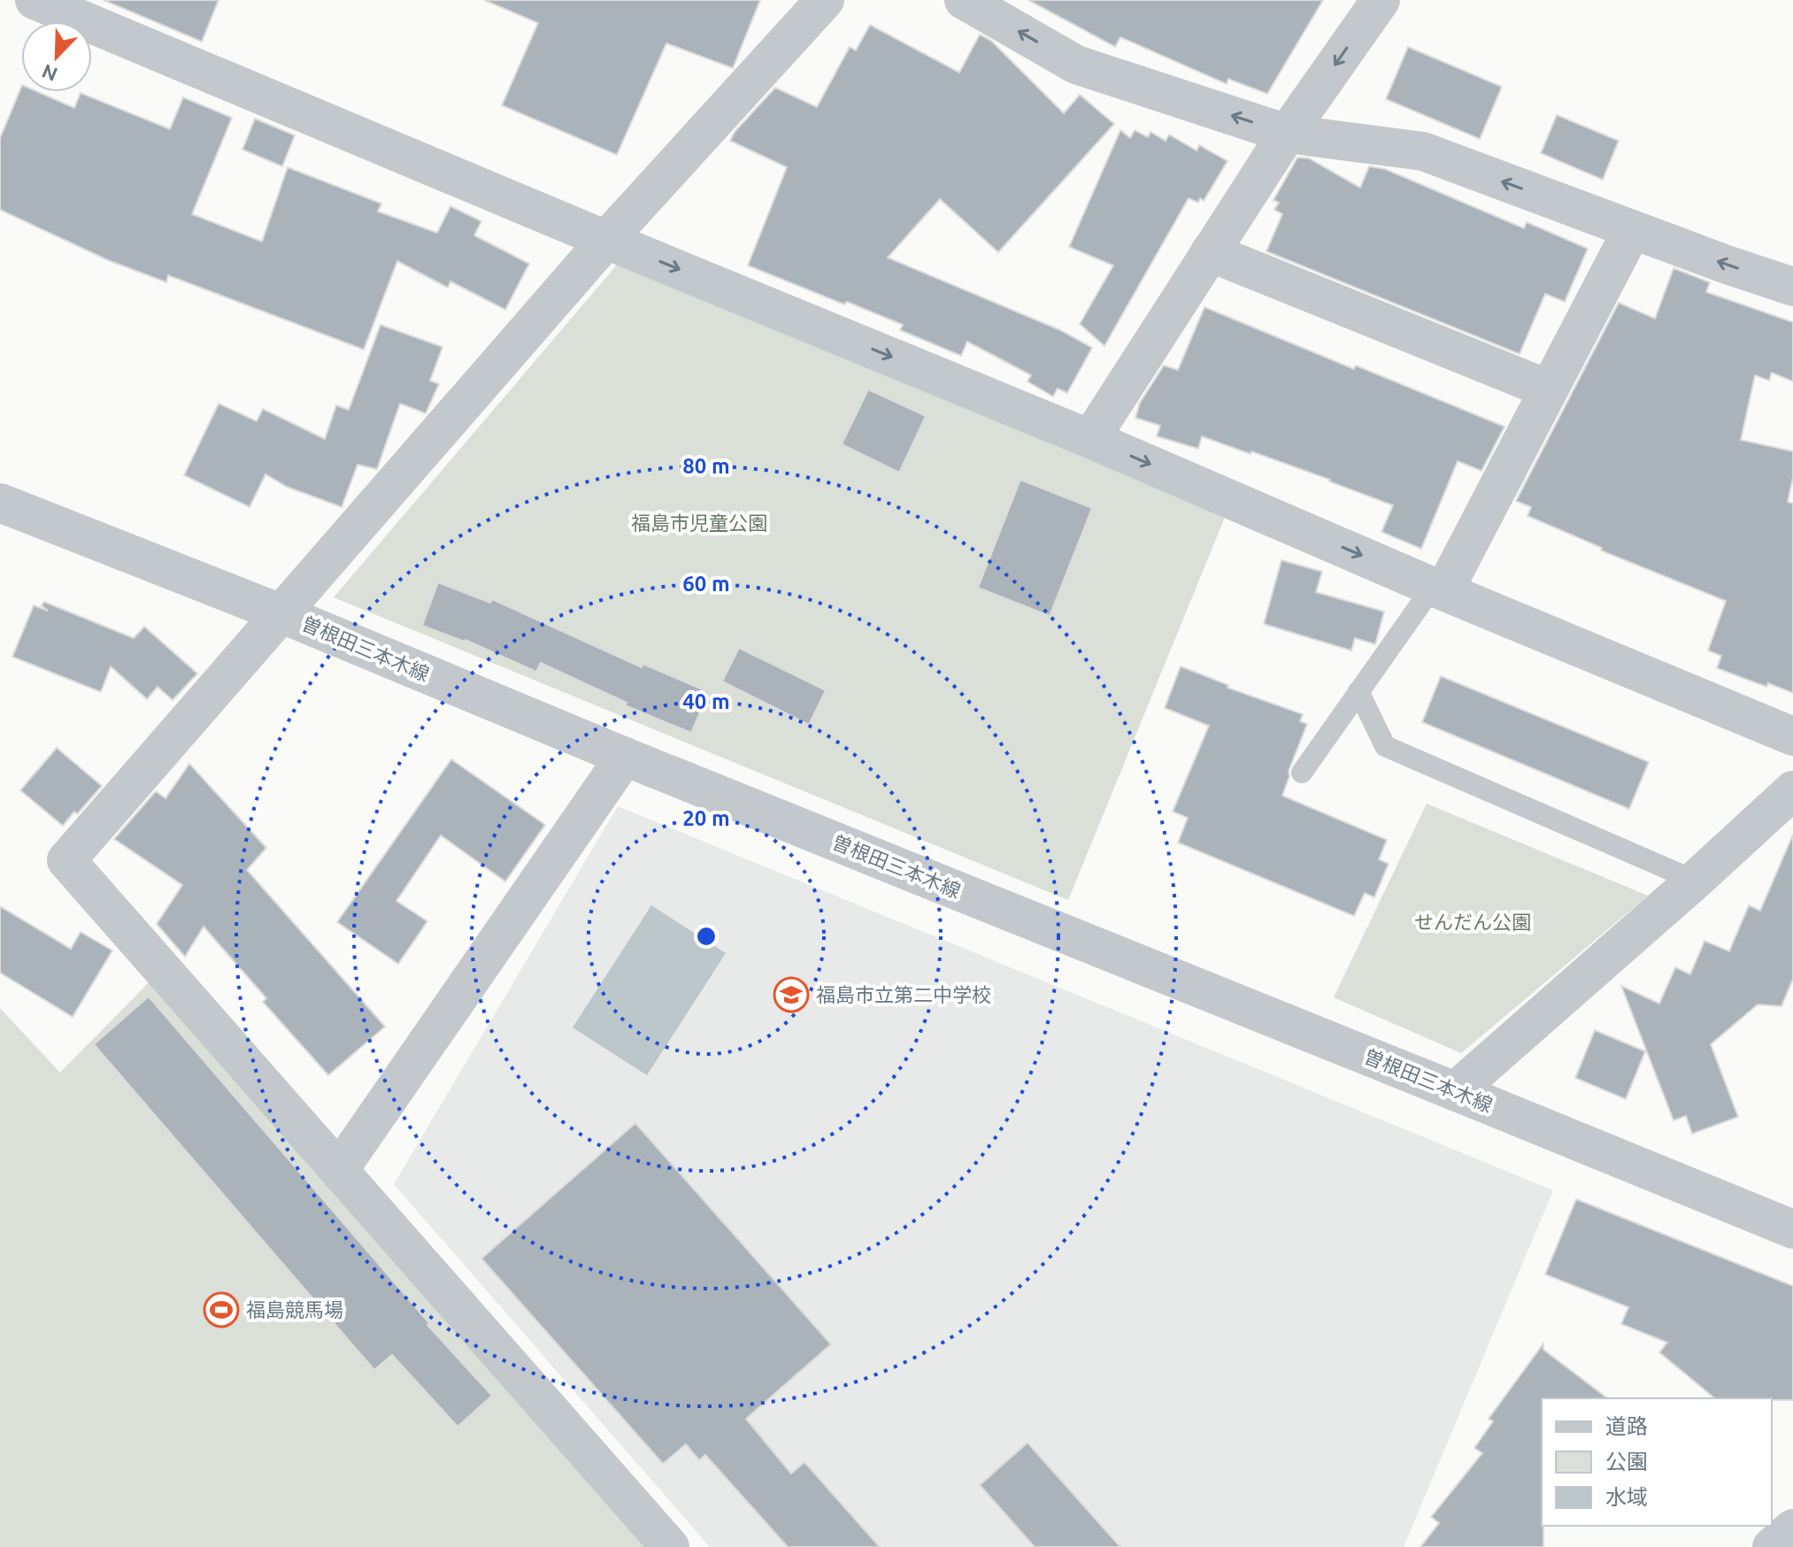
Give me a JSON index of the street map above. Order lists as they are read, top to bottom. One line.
{"streets":{"street":["曽根田三本木線"]},"parks":["福島市児童公園","せんだん公園"],"places":{"school or university":["福島市立第二中学校"],"sports":["福島競馬場"]},"legend":["道路","公園","水域"],"north":"bottom left","rings":["80 m","60 m","40 m","20 m"]}
